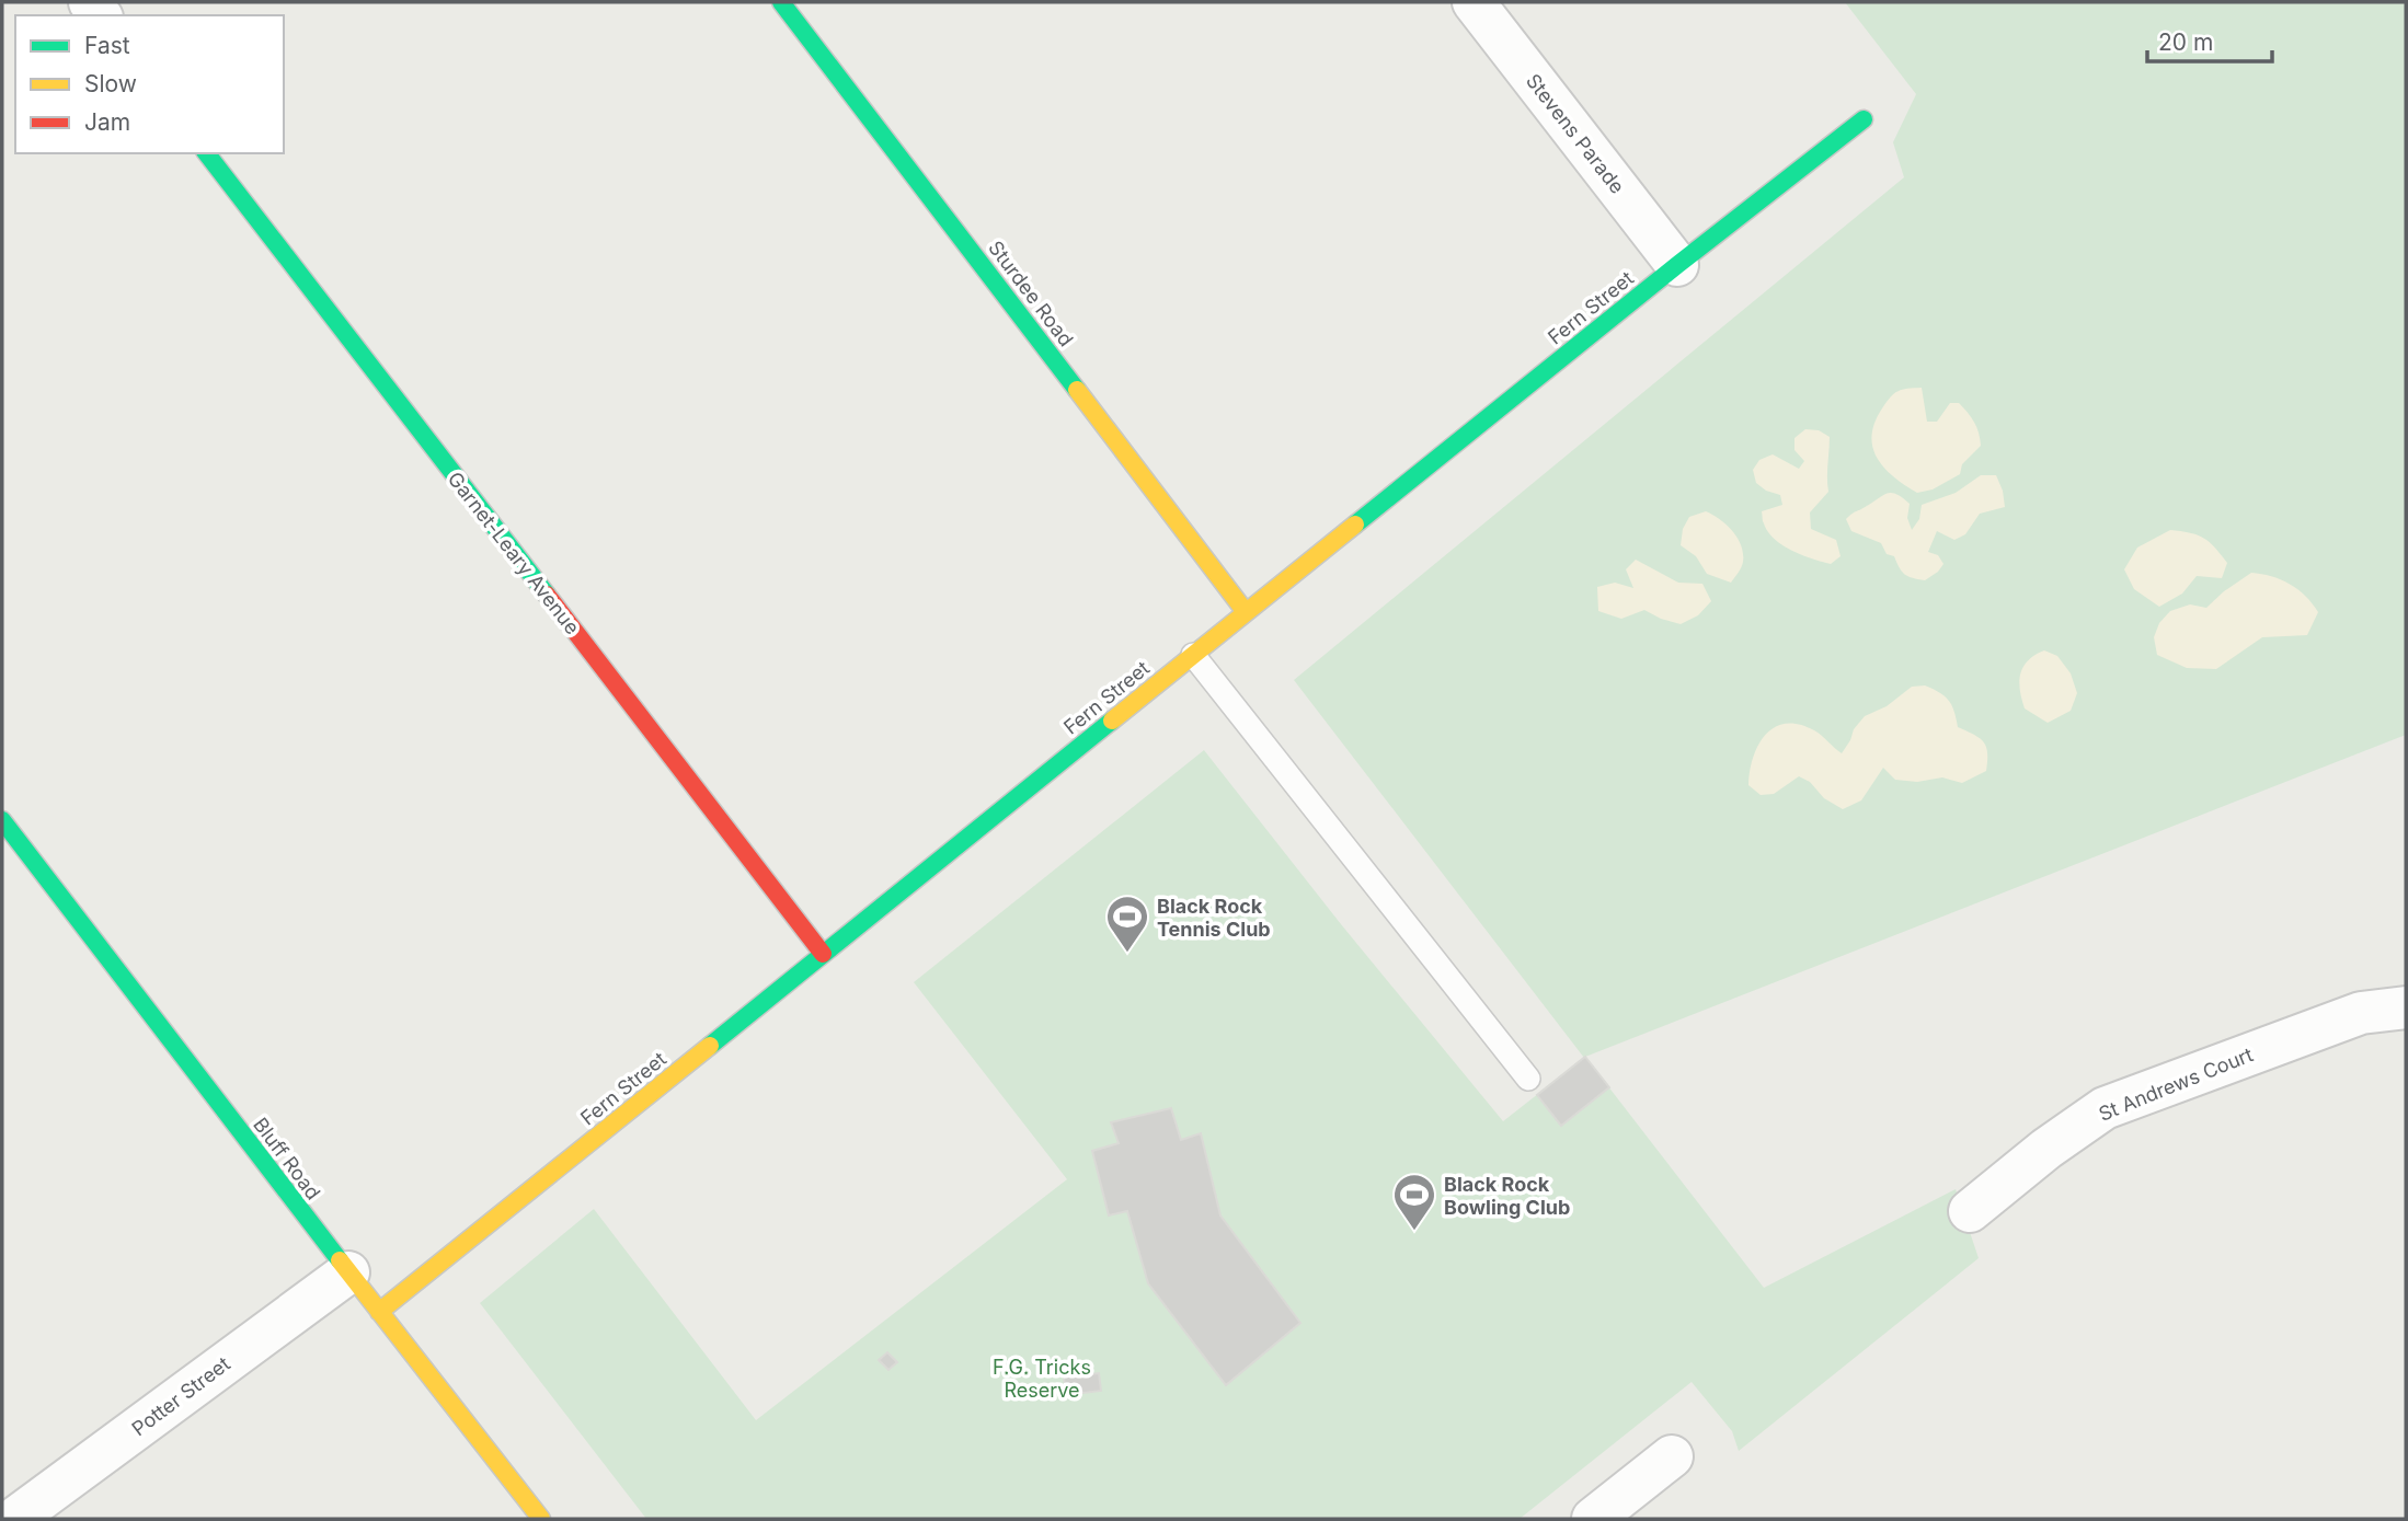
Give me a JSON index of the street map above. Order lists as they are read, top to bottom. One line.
{"streets":{"street":["Stevens Parade","Sturdee Road","Fern Street","Garnet-Leary Avenue","St Andrews Court","Bluff Road","Potter Street"]},"crossings":[["Stevens Parade","Fern Street"],["Sturdee Road","Fern Street"],["Fern Street","Garnet-Leary Avenue"],["Fern Street","Bluff Road"],["Bluff Road","Potter Street"]],"parks":["F.G. Tricks Reserve"],"places":{"sports":["Black Rock Tennis Club","Black Rock Bowling Club"]},"legend":["Fast","Slow","Jam"],"scale_bar":"20 m"}
